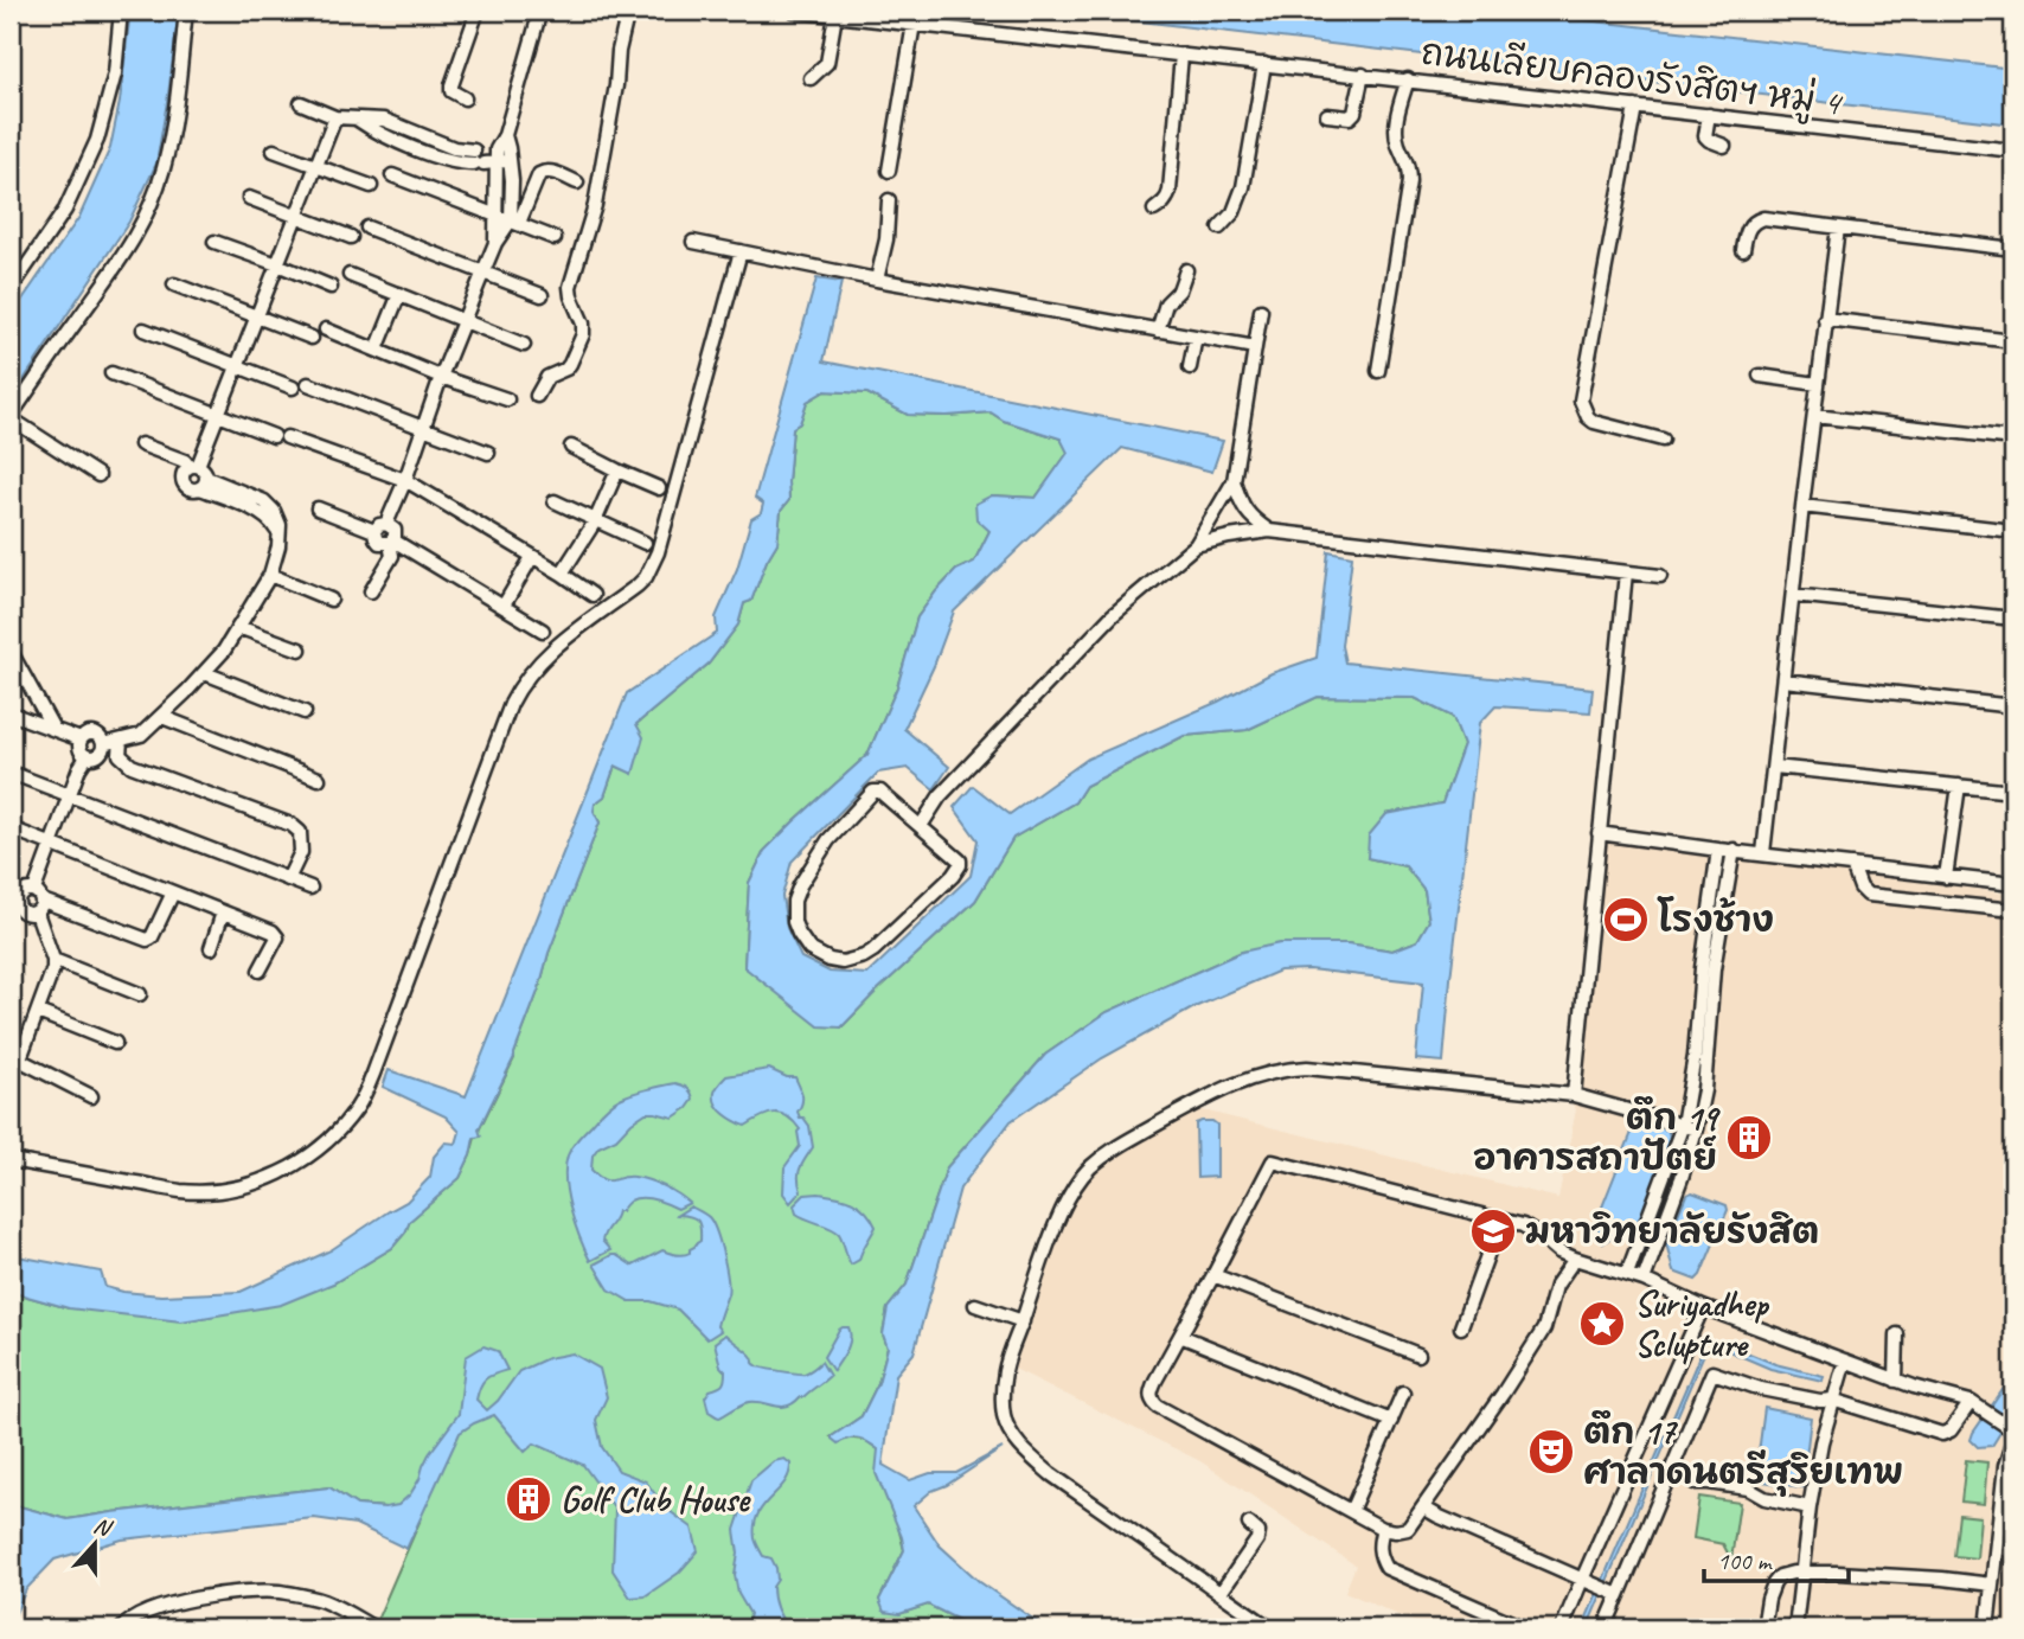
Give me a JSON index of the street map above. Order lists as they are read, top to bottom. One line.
{"streets":{"street":["ถนนเลียบคลองรังสิตฯ หมู่ 4"]},"places":{"sports":["โรงช้าง"],"building":["ตึก 19 อาคารสถาปัตย์","Golf Club House"],"school or university":["มหาวิทยาลัยรังสิต"],"place":["Suriyadhep Sclupture"],"theatre":["ตึก 17 ศาลาดนตรีสุริยเทพ"]},"scale_bar":"100 m","north":"top"}
